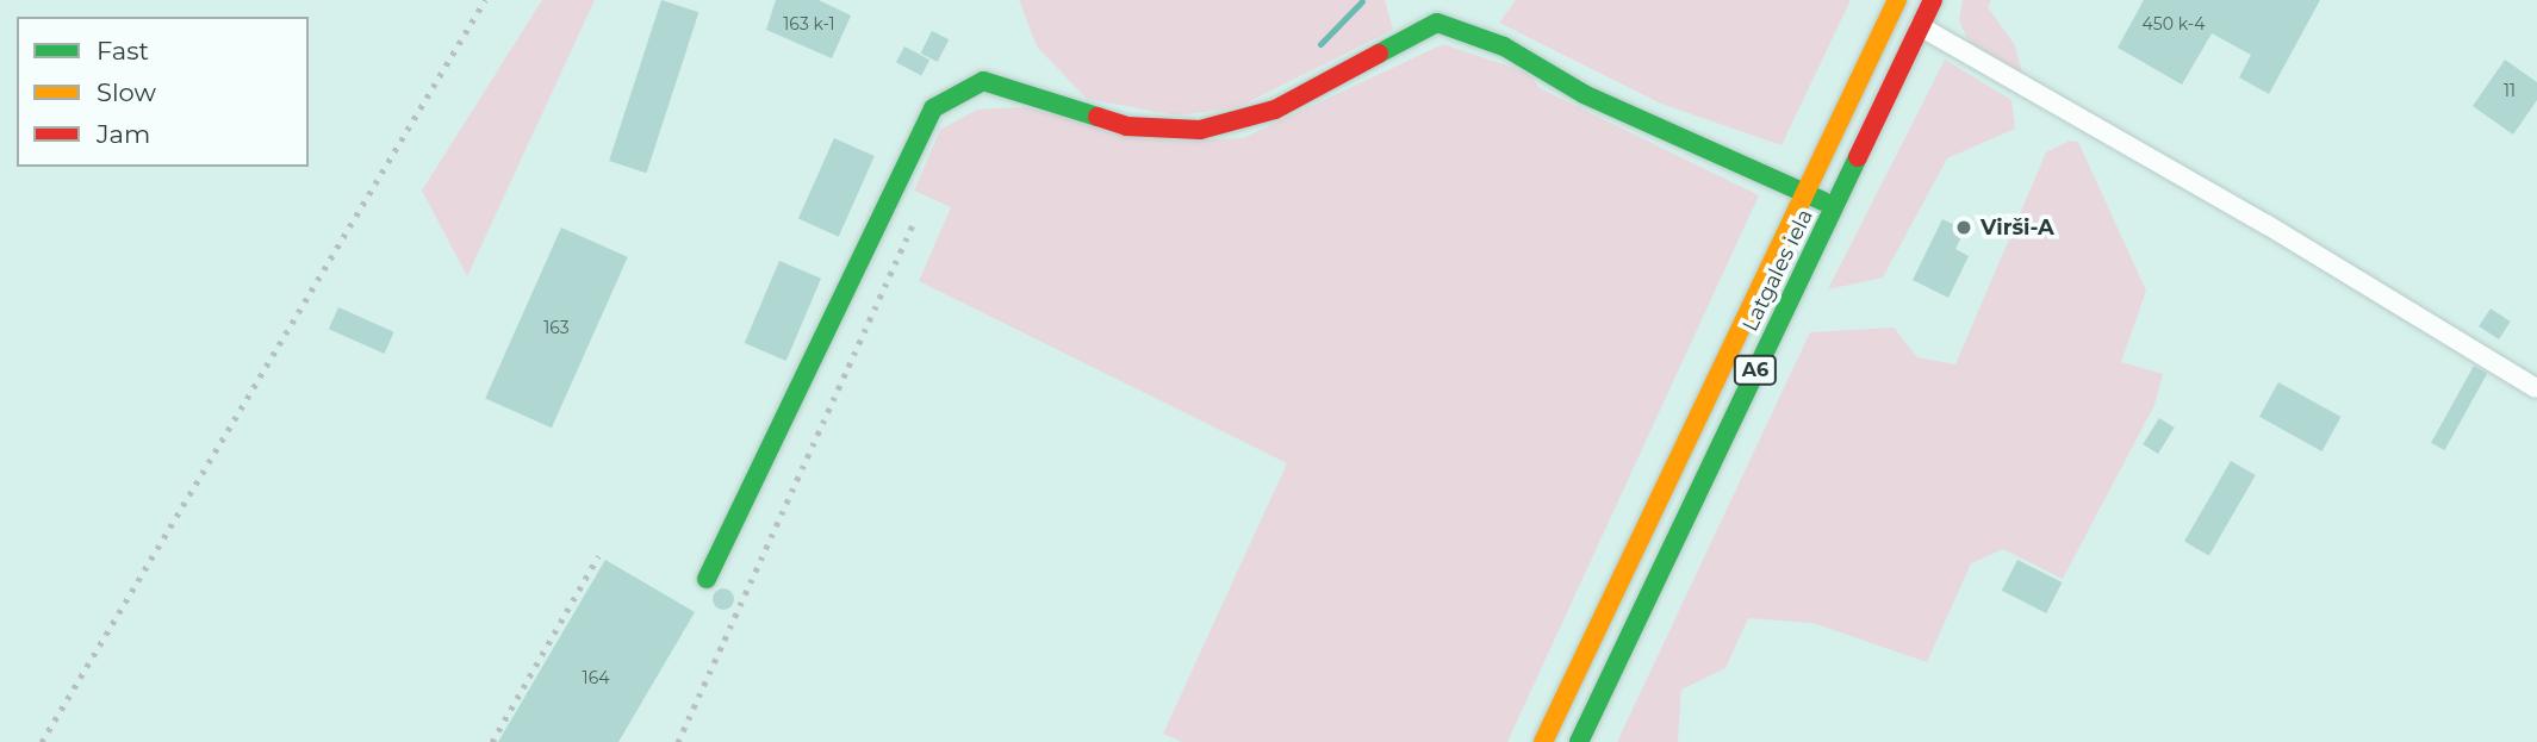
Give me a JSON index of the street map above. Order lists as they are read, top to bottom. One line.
{"streets":{"main road":["Latgales iela","A6"]},"places":["Virši-A"],"house_numbers":["163 k-1","450 k-4","11","163","164"],"legend":["Fast","Slow","Jam"]}
